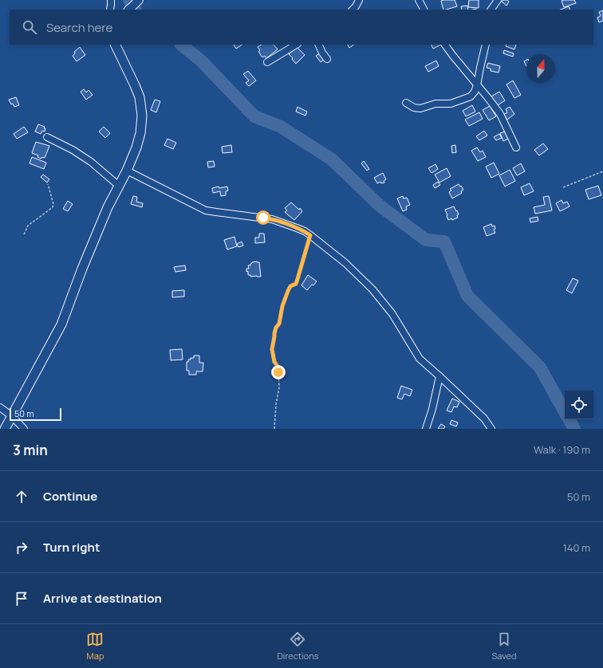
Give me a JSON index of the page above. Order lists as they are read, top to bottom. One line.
{"scale_bar":"50 m","north":"top","page":{"search":"Search here","scale":"50 m","heading":["3 min","Walk · 190 m"],"list":[["Continue","50 m"],["Turn right","140 m"],"Arrive at destination"],"nav":["Map","Directions","Saved"]}}
